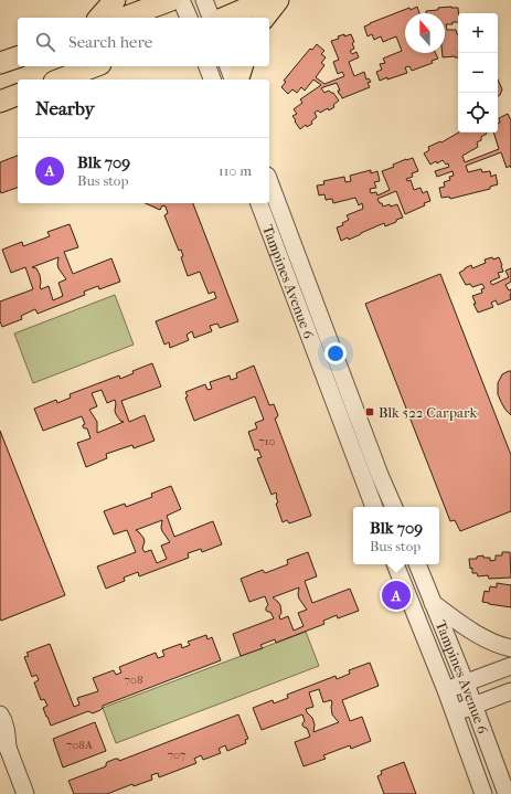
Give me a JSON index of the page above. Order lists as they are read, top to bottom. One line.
{"streets":{"street":["Tampines Avenue 6"]},"places":{"transit":["Blk 522 Carpark"]},"house_numbers":["710","708","708A","707"],"north":"top","page":{"map_buttons":["+","−"],"search":"Search here","heading":"Nearby","list":[{"mark":"A","name":"Blk 709","note":"Bus stop","value":"110 m"}],"popup":["Blk 709","Bus stop"],"pins":"A"}}
